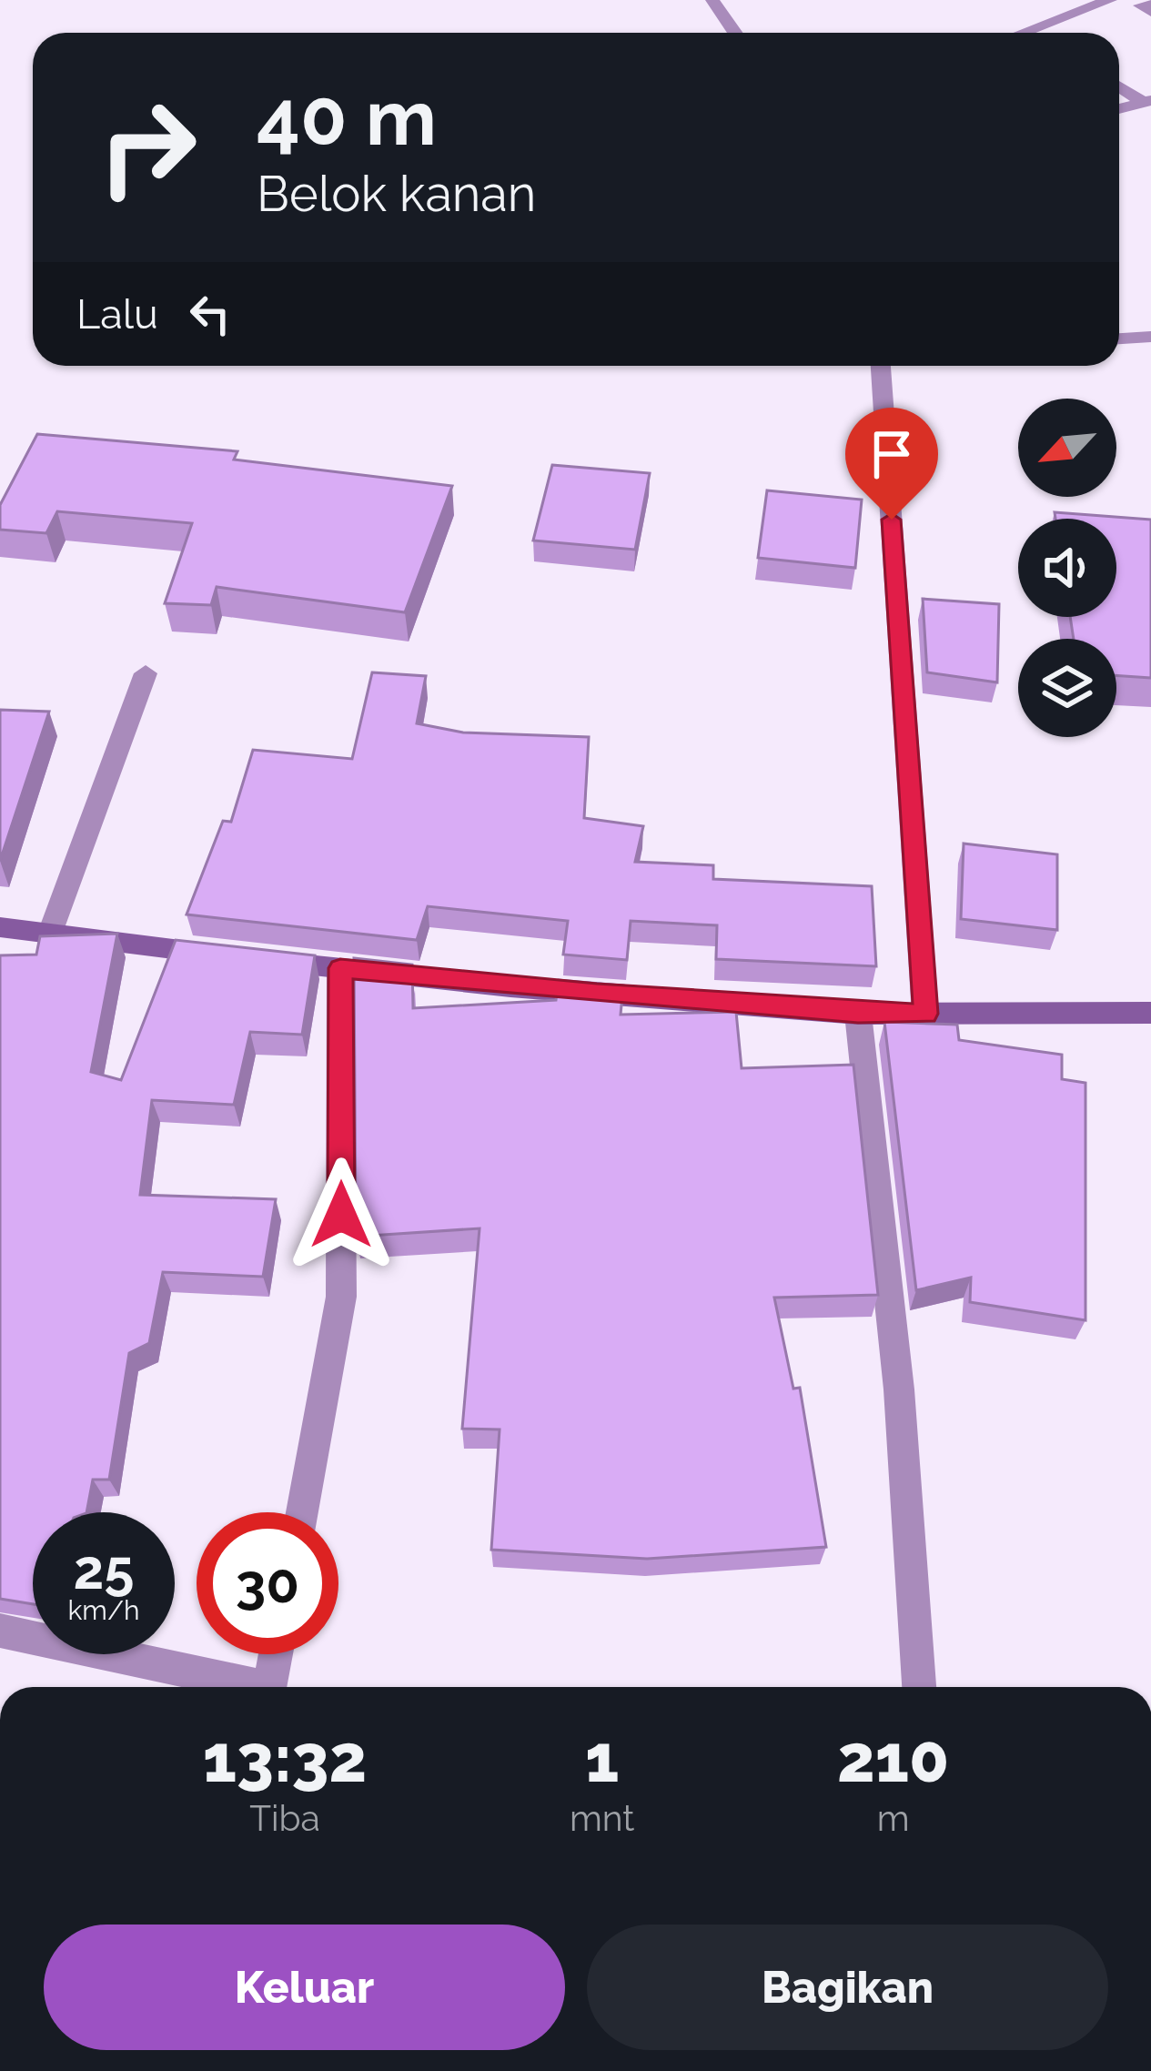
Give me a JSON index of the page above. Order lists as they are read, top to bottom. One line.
{"north":"bottom left","page":{"turn":["40 m","Belok kanan"],"then":"Lalu","speed":"25 km/h","limit":"30","eta":["13:32","Tiba","1","mnt","210","m"],"buttons":["Keluar","Bagikan"]}}
